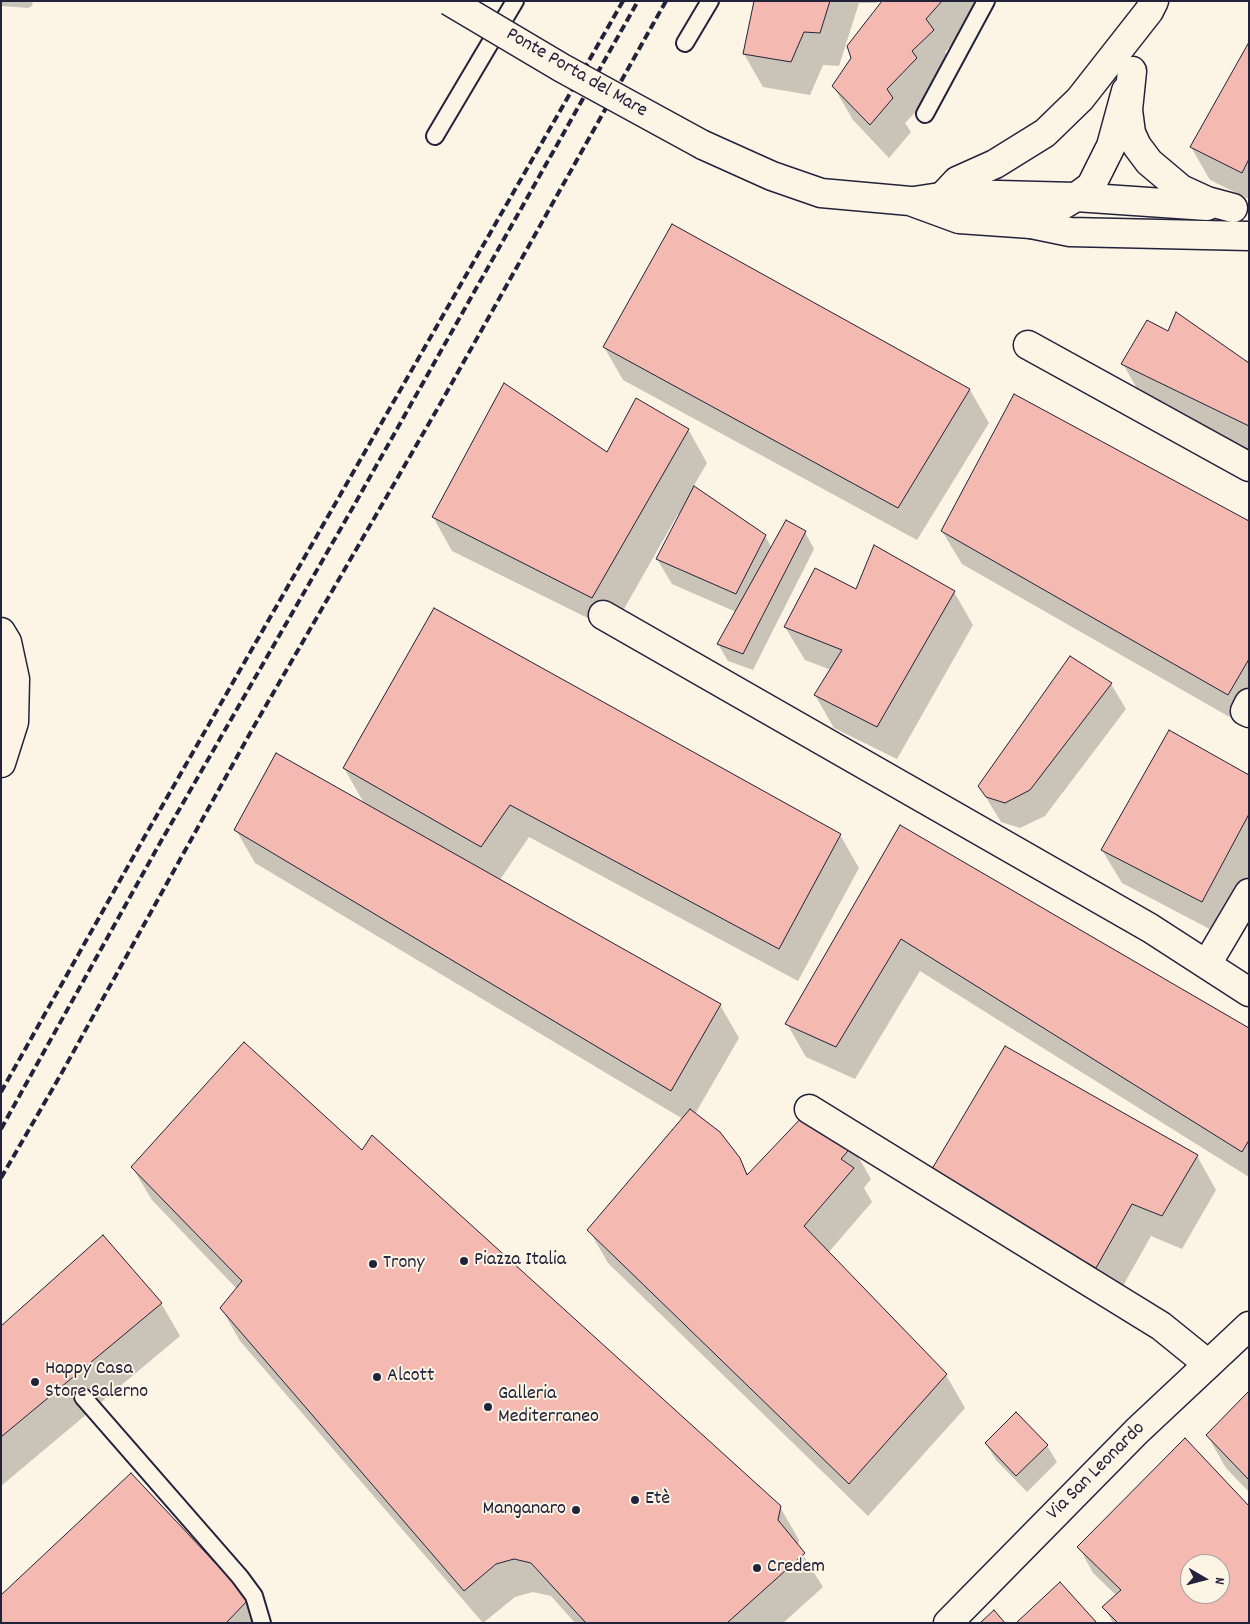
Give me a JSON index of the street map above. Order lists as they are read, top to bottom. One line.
{"streets":{"main road":["Ponte Porta del Mare","Via San Leonardo"]},"places":["Piazza Italia","Trony","Alcott","Happy Casa Store Salerno","Galleria Mediterraneo","Etè","Manganaro","Credem"],"north":"right"}
